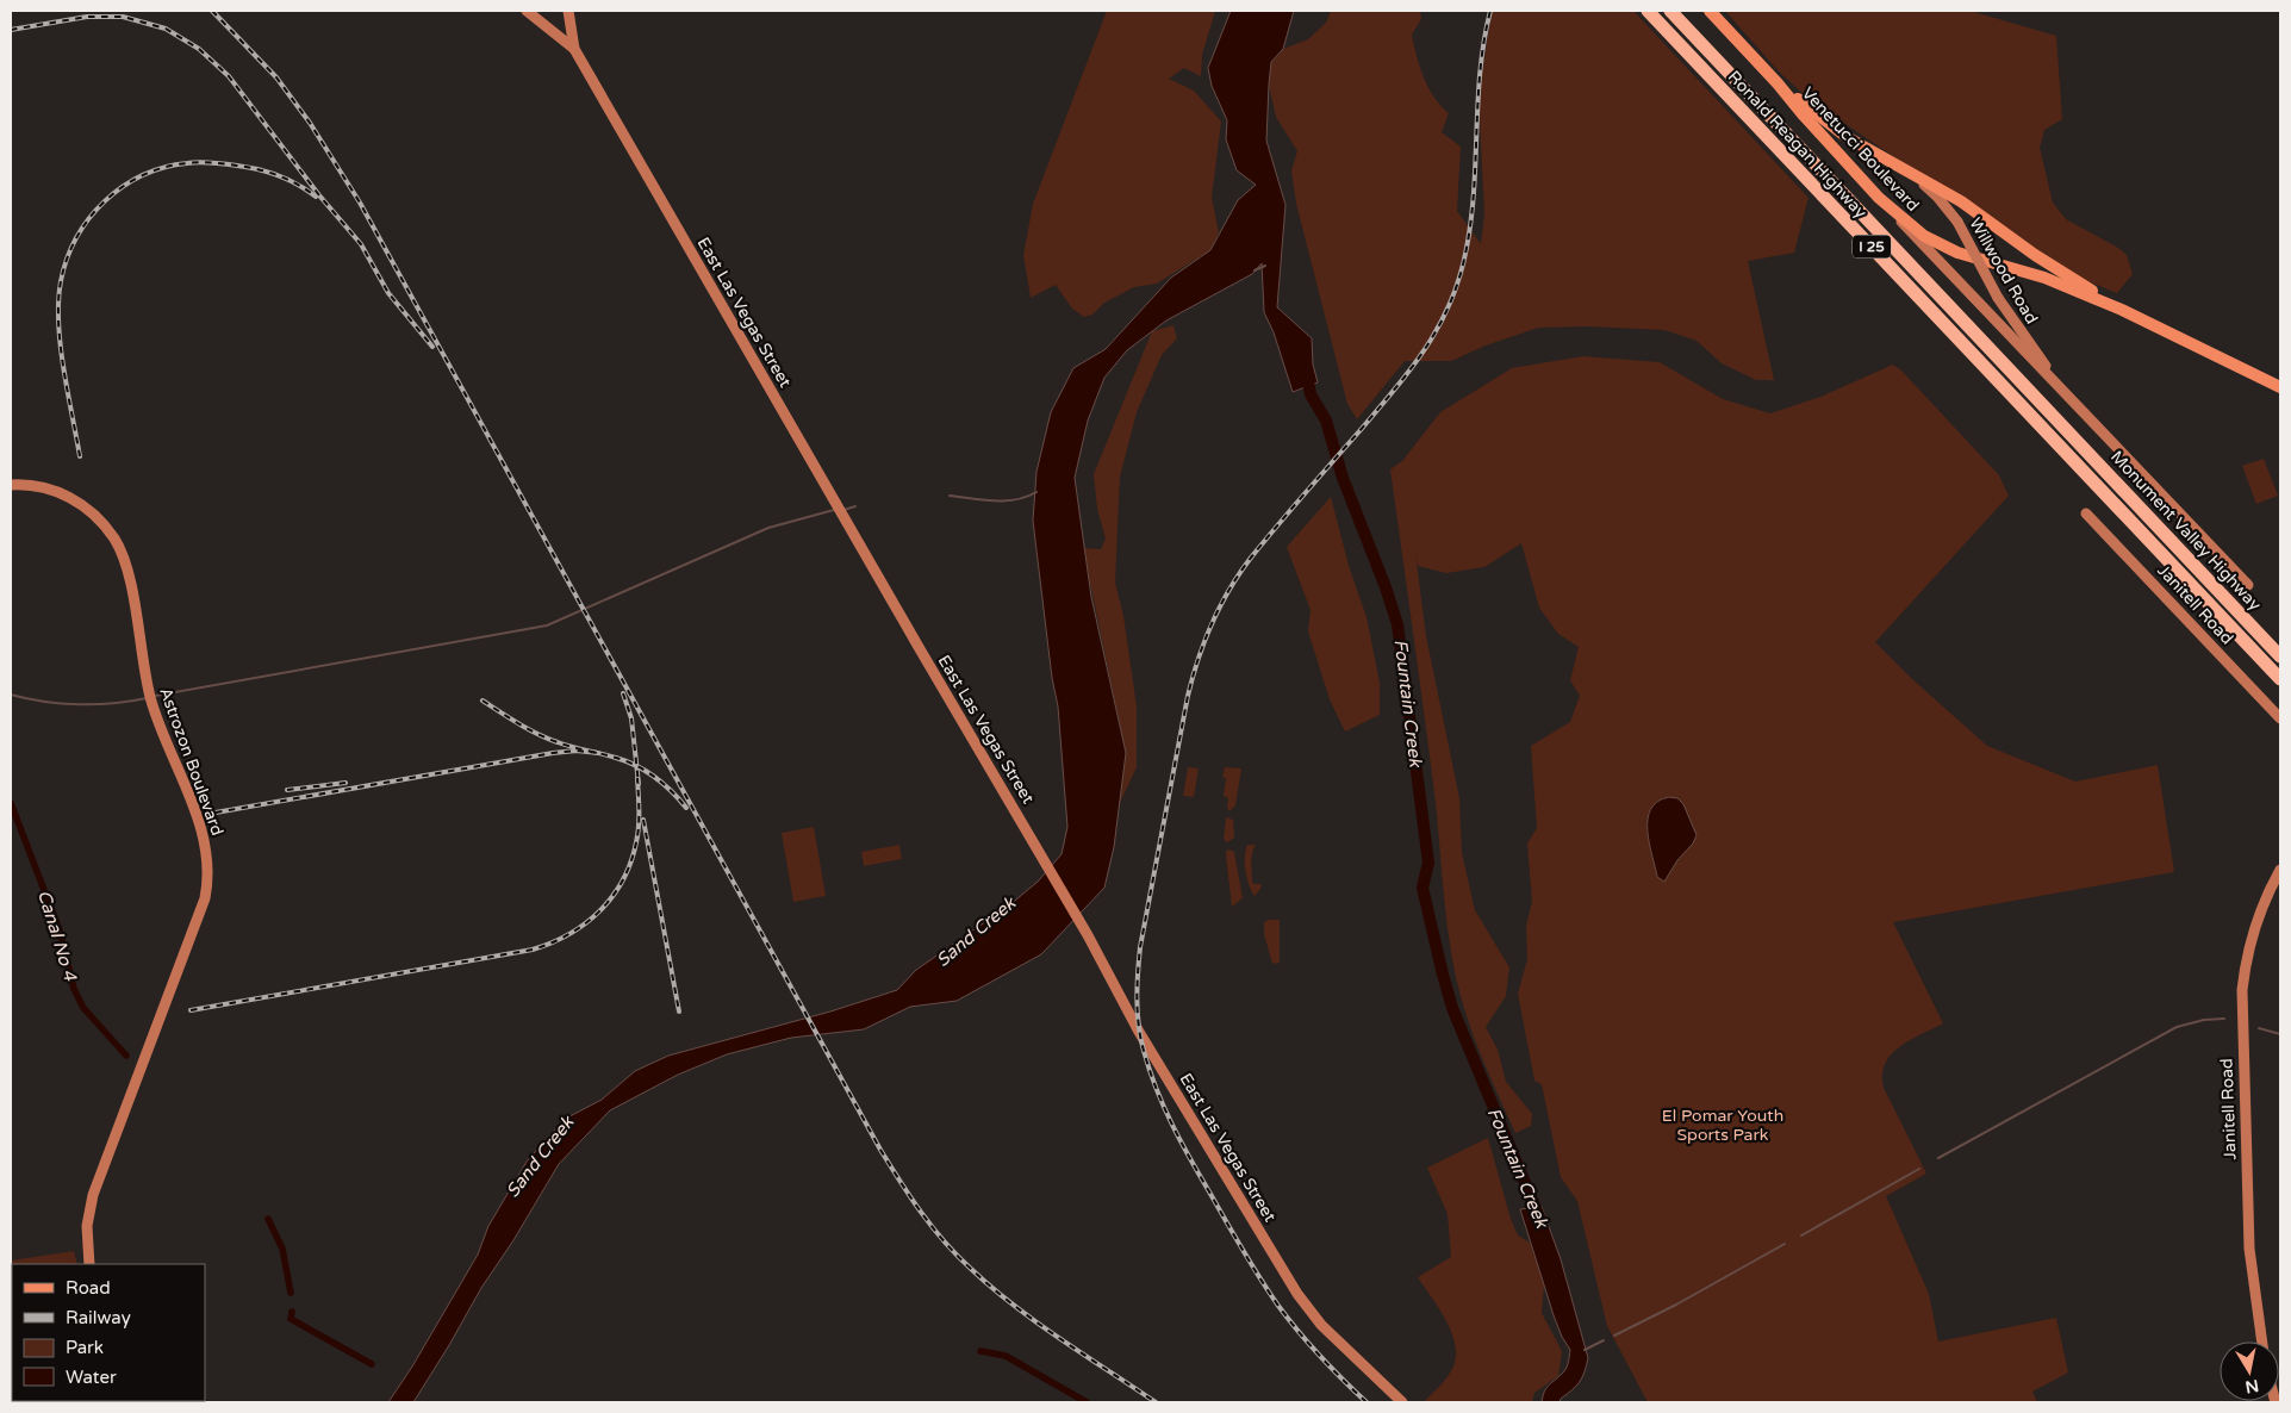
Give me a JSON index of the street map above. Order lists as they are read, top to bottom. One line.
{"streets":{"highway":["Ronald Reagan Highway","I 25","Monument Valley Highway"],"main road":["Venetucci Boulevard"],"street":["Willwood Road","East Las Vegas Street","Janitell Road","Astrozon Boulevard"]},"crossings":[["Ronald Reagan Highway","Monument Valley Highway"],["Venetucci Boulevard","Willwood Road"]],"water":["Fountain Creek","Sand Creek","Canal No 4"],"parks":["El Pomar Youth Sports Park"],"legend":["Road","Railway","Park","Water"],"north":"bottom"}
